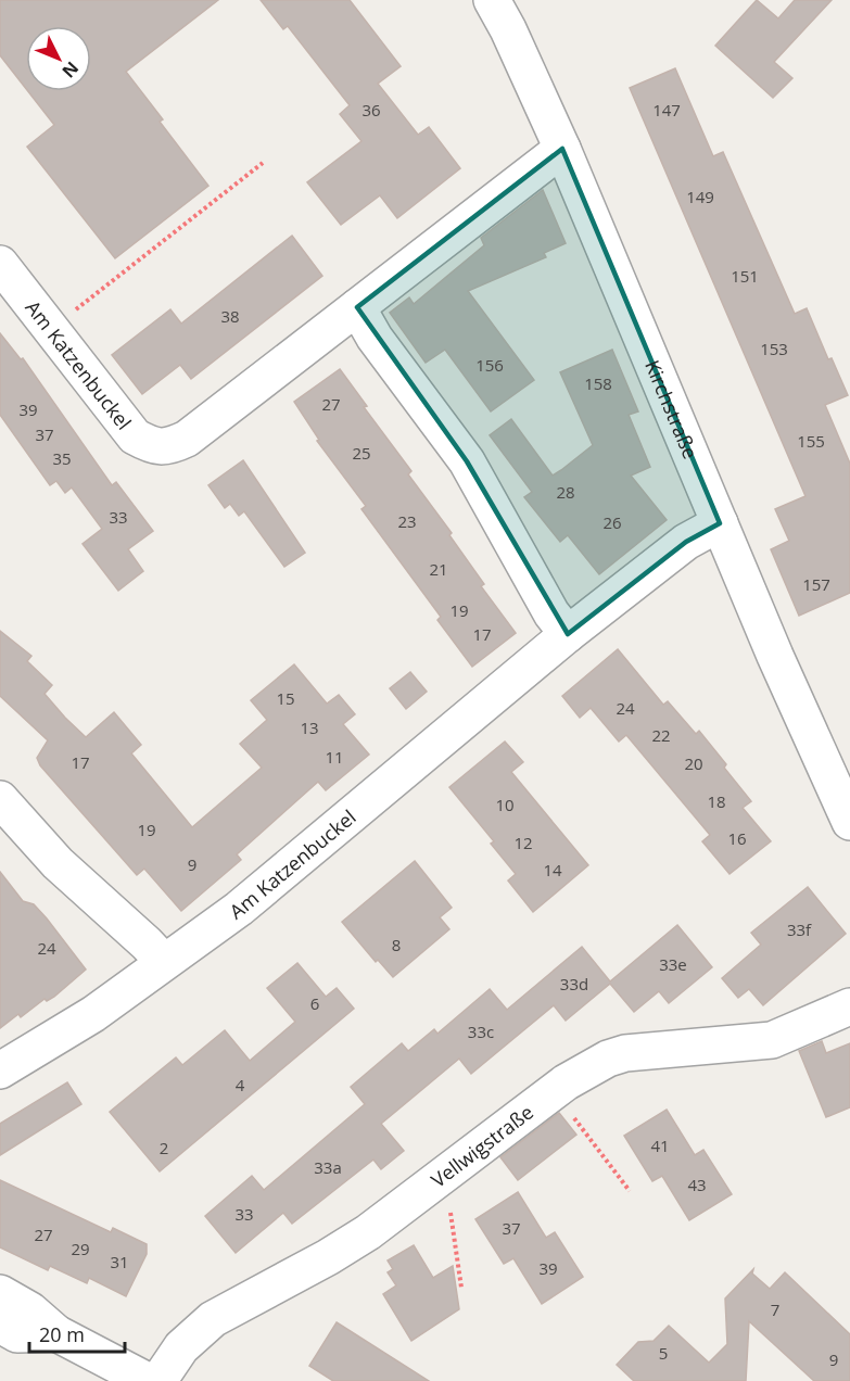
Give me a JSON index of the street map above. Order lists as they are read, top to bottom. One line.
{"streets":{"street":["Am Katzenbuckel","Kirchstraße","Vellwigstraße"]},"crossings":[["Am Katzenbuckel","Kirchstraße"]],"house_numbers":["36","147","149","151","38","153","156","158","27","39","37","155","25","35","28","33","23","26","21","157","19","17","15","24","13","22","11","17","20","18","10","19","16","12","9","14","33f","8","24","33e","33d","6","33c","4","41","2","33a","43","33","37","27","29","31","39","7","5","9"],"scale_bar":"20 m","north":"bottom right"}
